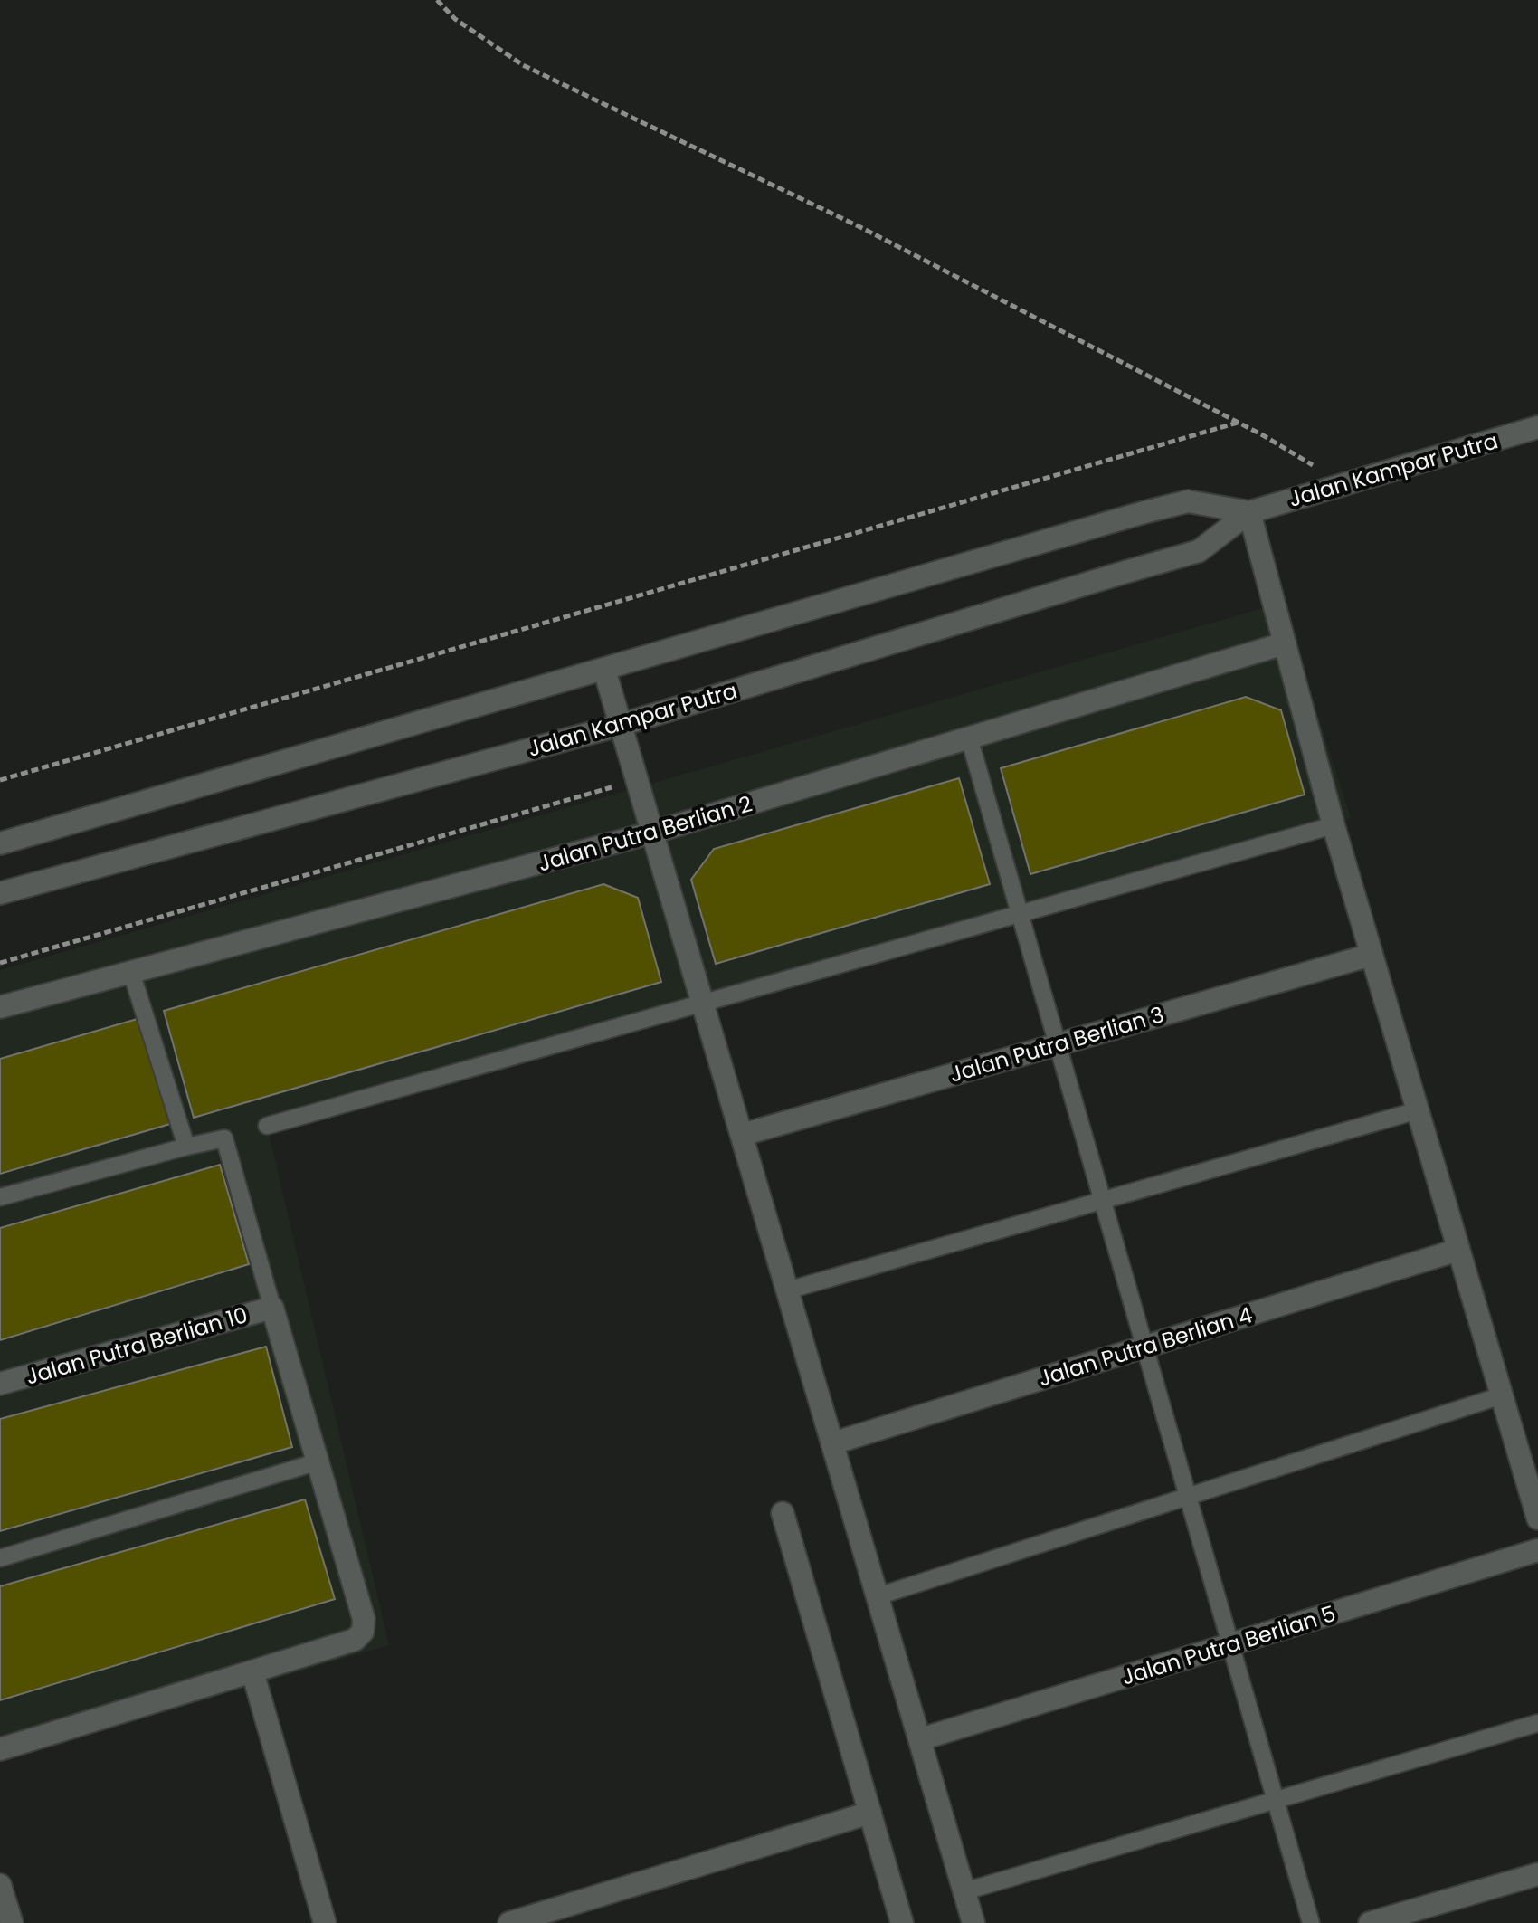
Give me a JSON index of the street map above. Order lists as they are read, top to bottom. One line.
{"streets":{"street":["Jalan Kampar Putra","Jalan Putra Berlian 2","Jalan Putra Berlian 3","Jalan Putra Berlian 10","Jalan Putra Berlian 4","Jalan Putra Berlian 5"]}}
